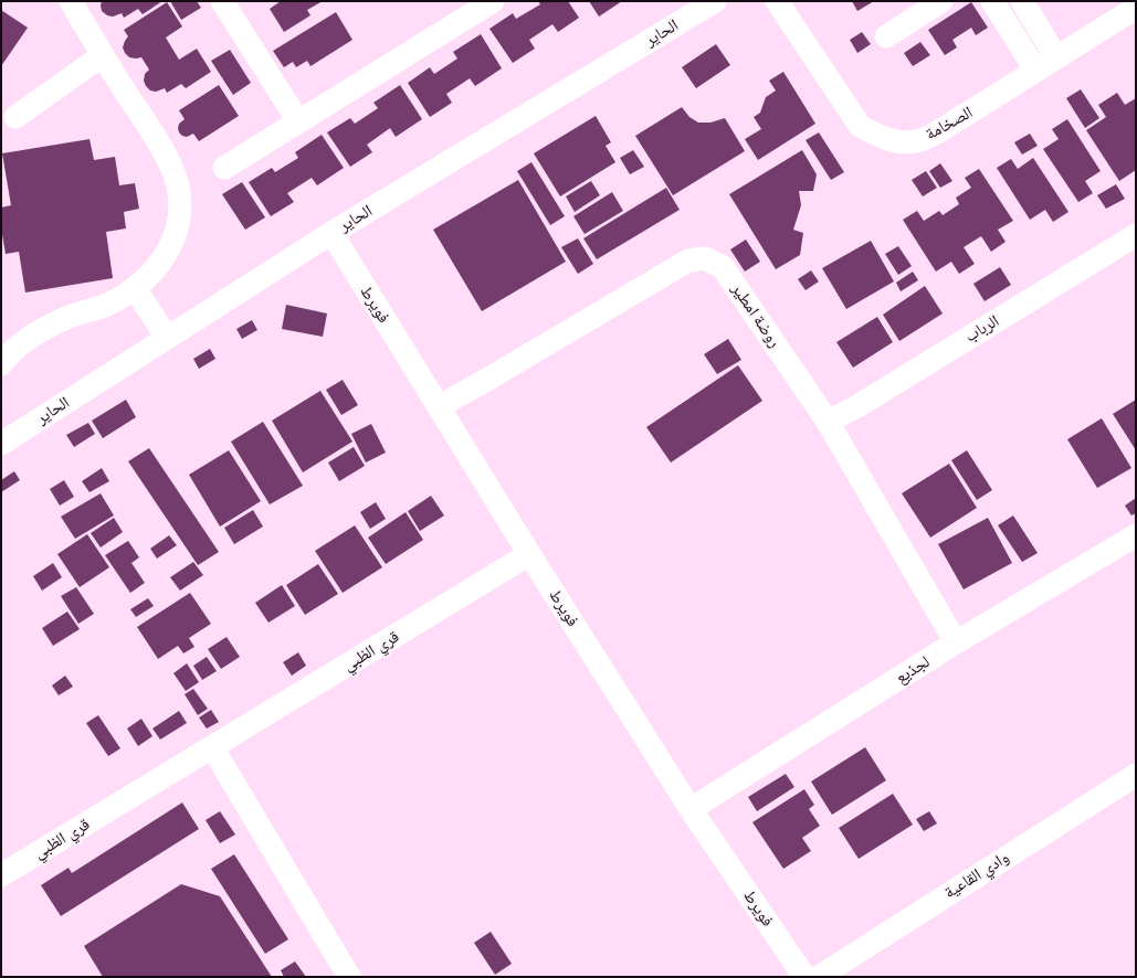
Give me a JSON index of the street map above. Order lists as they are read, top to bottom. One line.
{"streets":{"street":["الحاير","الصخامة","فويرط","روضة امطير","الرباب","قري الظبي","لجذيع","وادي القاعية"]},"crossings":[["الحاير","فويرط"],["فويرط","روضة امطير"],["فويرط","قري الظبي"],["فويرط","لجذيع"],["روضة امطير","الرباب"],["روضة امطير","لجذيع"]]}
